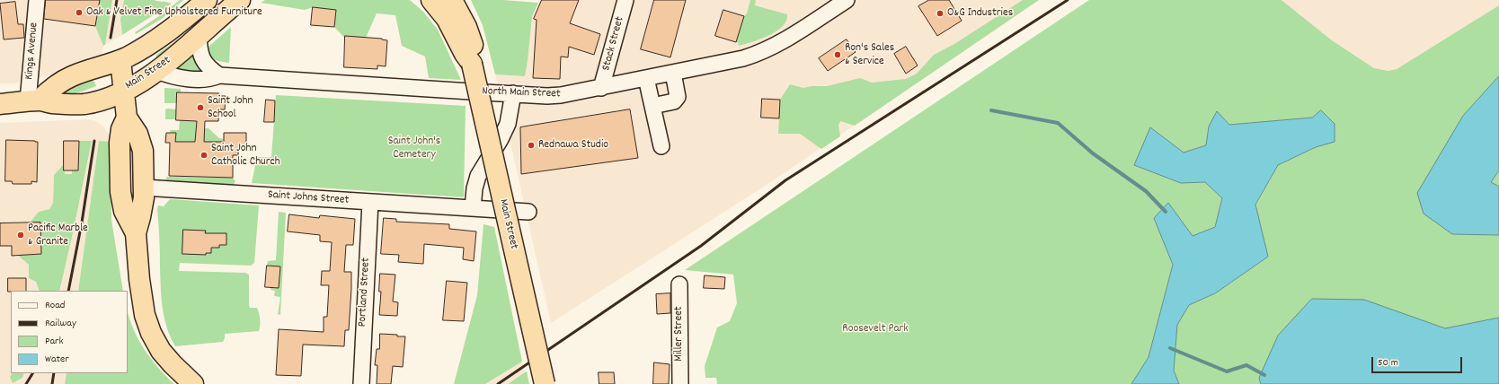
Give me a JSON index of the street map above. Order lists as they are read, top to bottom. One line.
{"streets":{"highway":["Main Street"],"street":["Stack Street","Kings Avenue","North Main Street","Saint Johns Street","Portland Street","Miller Street"]},"crossings":[["Stack Street","North Main Street"],["Kings Avenue","Main Street"],["Main Street","North Main Street"],["Saint Johns Street","Portland Street"]],"parks":["Saint John's Cemetery","Roosevelt Park"],"places":["Oak & Velvet Fine Upholstered Furniture","O&G Industries","Ron's Sales & Service","Saint John School","Rednawa Studio","Saint John Catholic Church","Pacific Marble & Granite"],"legend":["Road","Railway","Park","Water"],"scale_bar":"50 m"}
